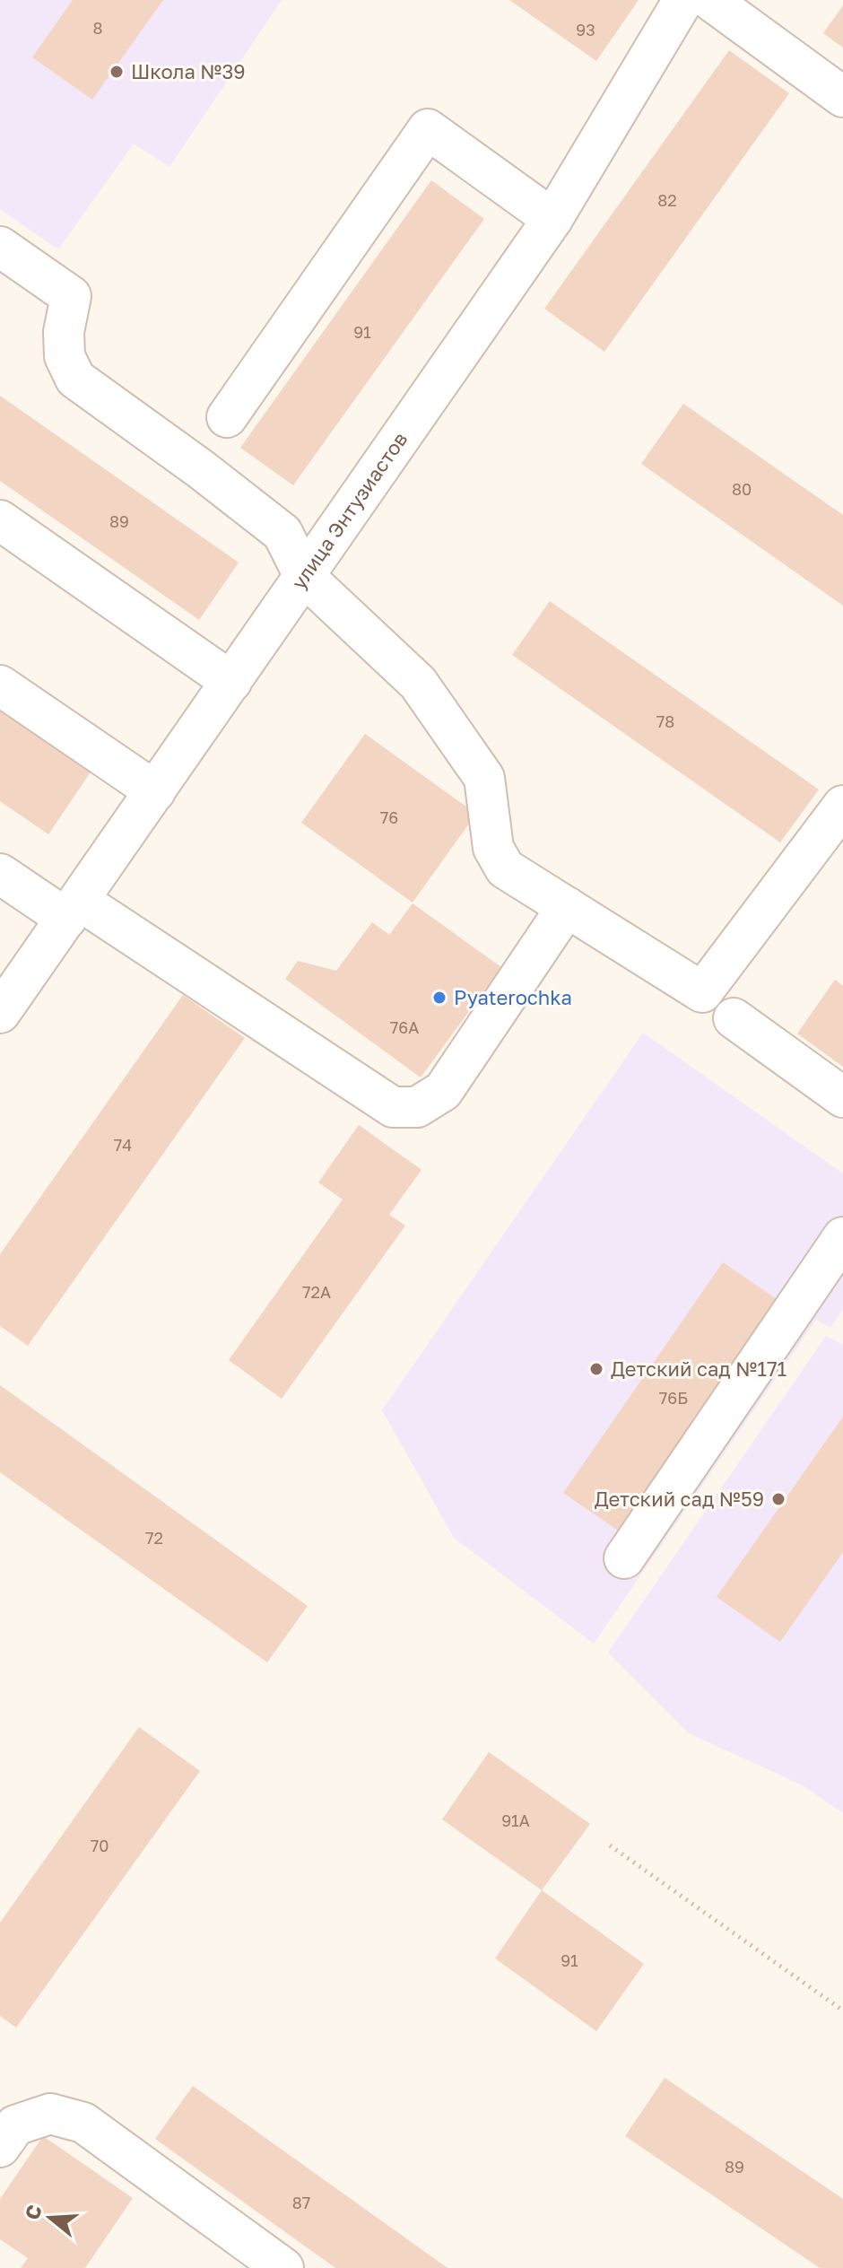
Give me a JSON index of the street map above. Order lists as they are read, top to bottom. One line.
{"streets":{"street":["улица Энтузиастов"]},"places":["Школа №39","Pyaterochka","Детский сад №171","Детский сад №59"],"house_numbers":["8","93","82","91","80","89","78","76","76А","74","72А","76Б","72","91А","70","91","89","87"],"north":"left"}
